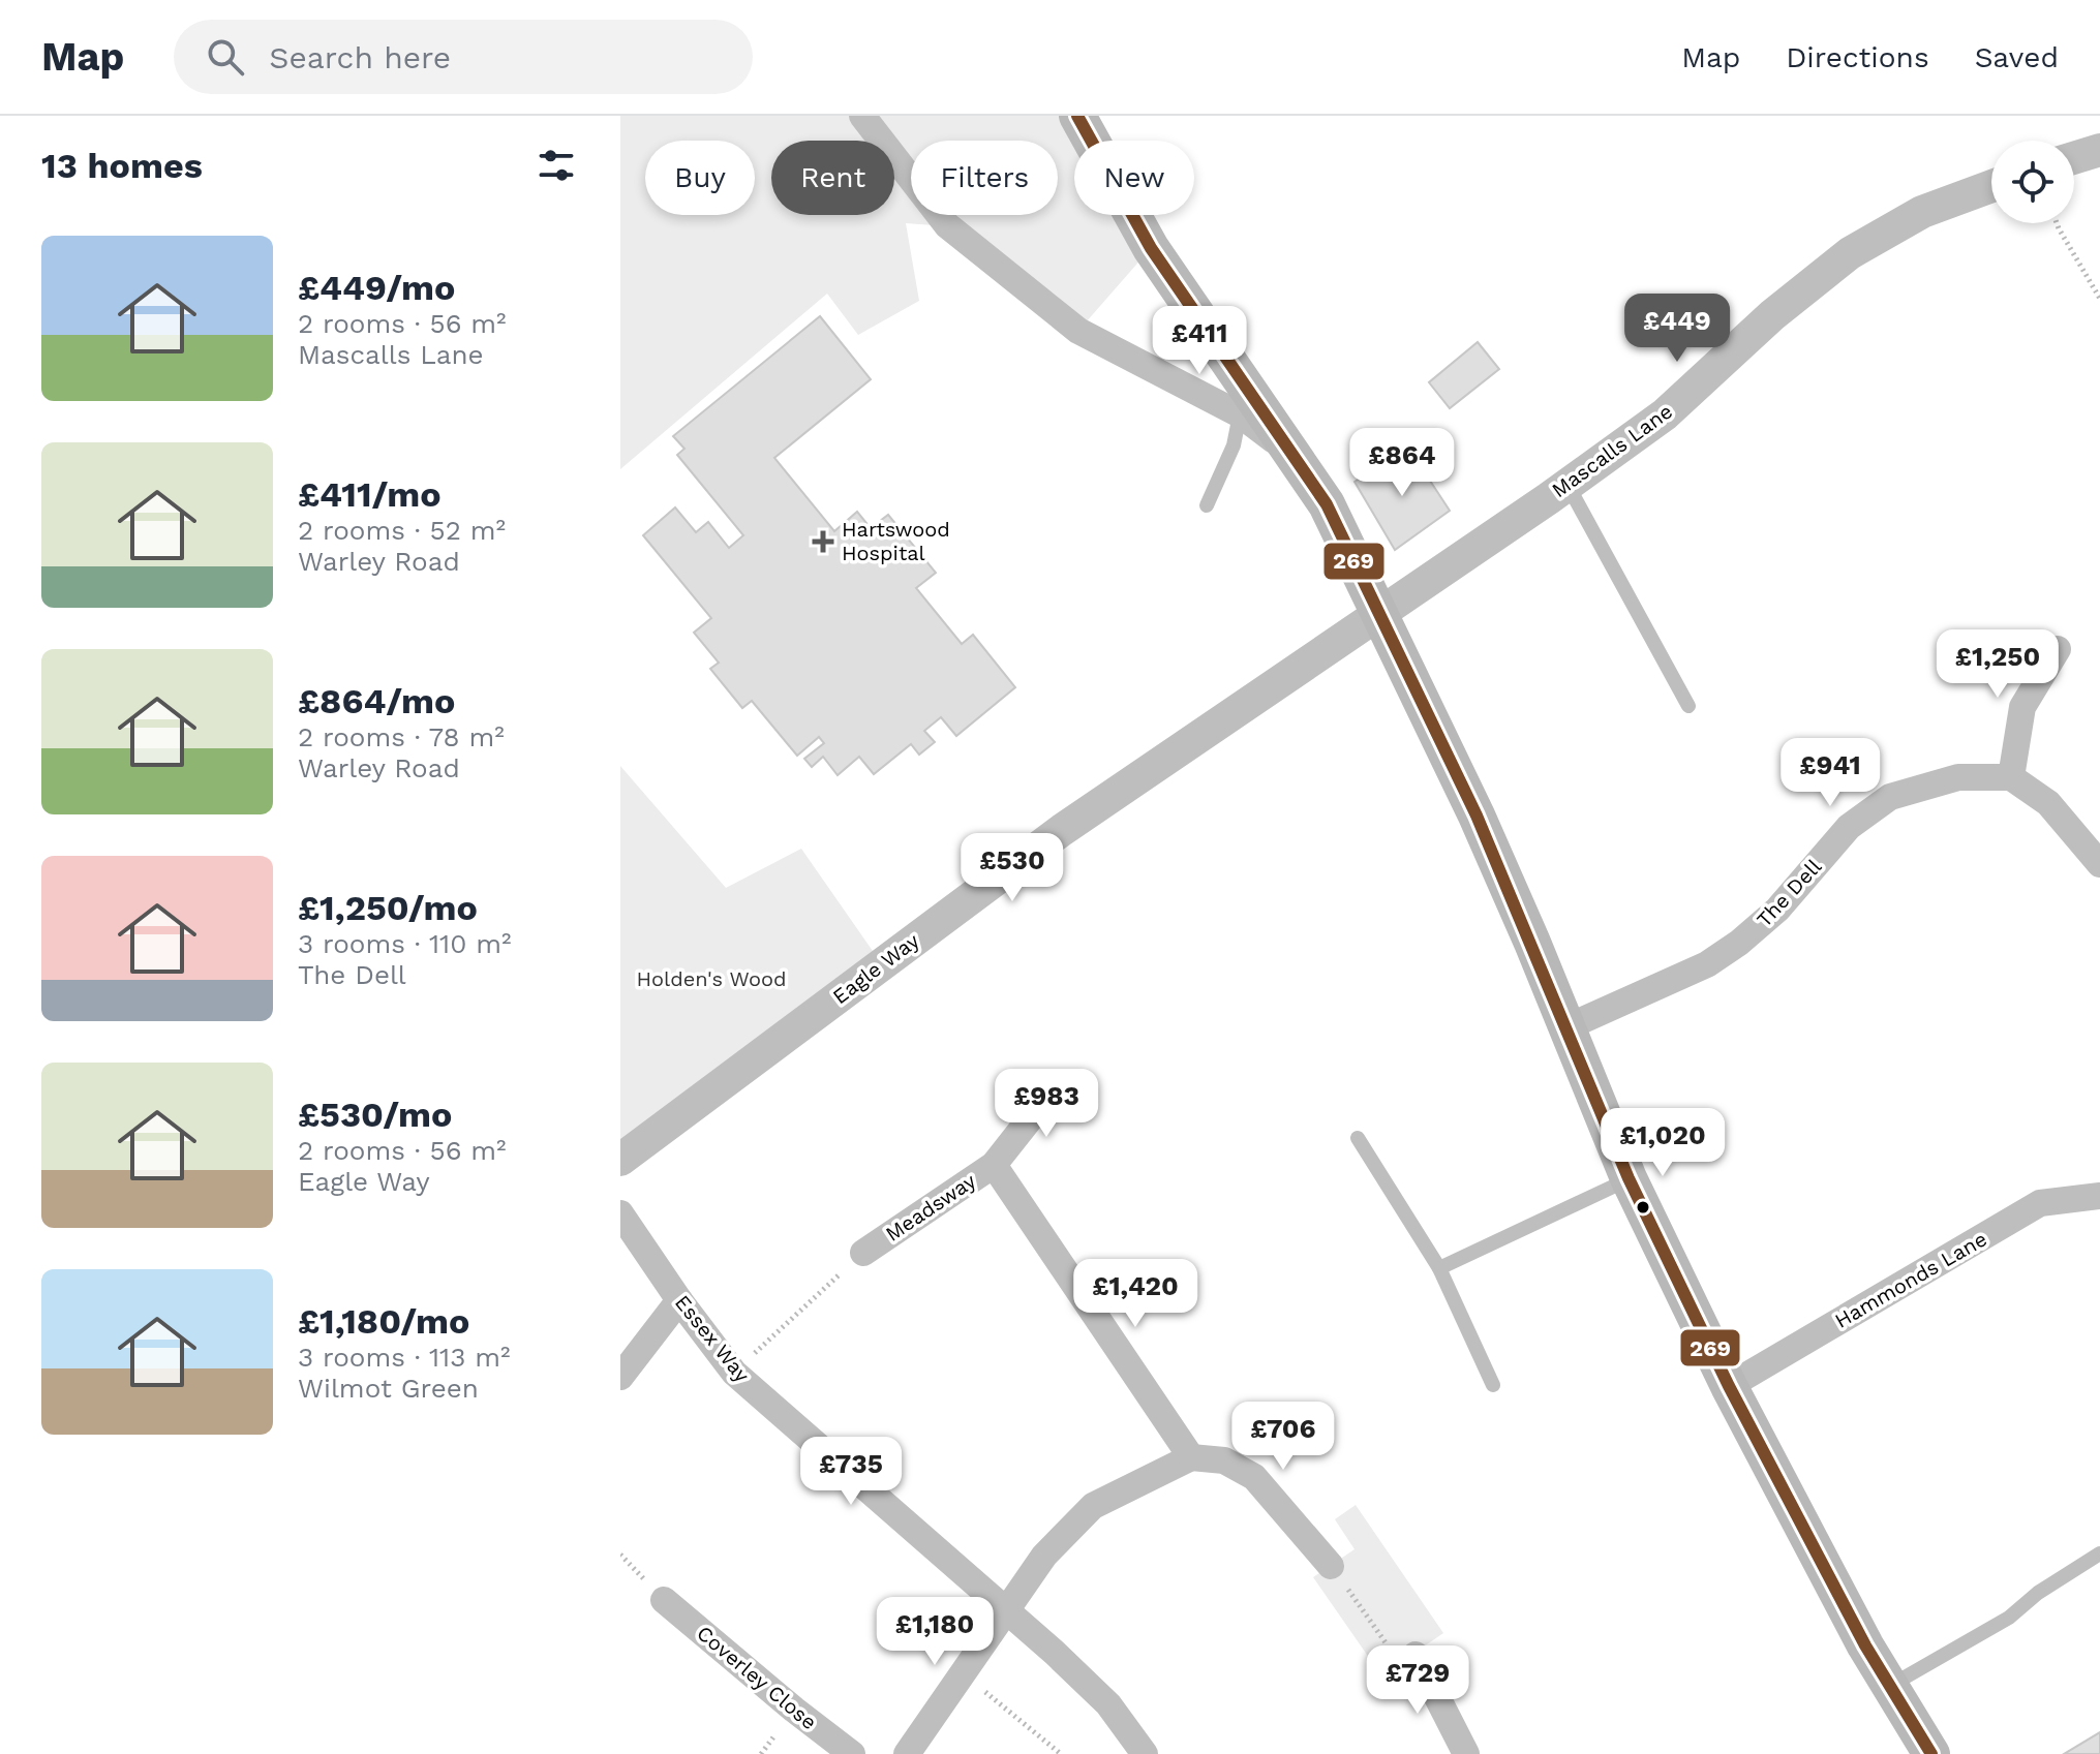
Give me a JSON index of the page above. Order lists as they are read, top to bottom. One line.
{"streets":{"street":["Mascalls Lane","The Dell","Eagle Way","Meadsway","Hammonds Lane","Essex Way","Coverley Close"]},"crossings":[["Mascalls Lane","Eagle Way"]],"parks":["Holden's Wood"],"places":{"health":["Hartswood Hospital"]},"lines":["transit line 269"],"page":{"header":"Map","search":"Search here","nav":["Map","Directions","Saved"],"heading":"13 homes","chip":["Buy","Rent","Filters","New"],"list":[{"name":"£449/mo","note":"2 rooms · 56 m² · Mascalls Lane"},{"name":"£411/mo","note":"2 rooms · 52 m² · Warley Road"},{"name":"£864/mo","note":"2 rooms · 78 m² · Warley Road"},{"name":"£1,250/mo","note":"3 rooms · 110 m² · The Dell"},{"name":"£530/mo","note":"2 rooms · 56 m² · Eagle Way"},{"name":"£1,180/mo","note":"3 rooms · 113 m² · Wilmot Green"}],"price":["£449","£411","£864","£1,250","£941","£530","£983","£1,020","£1,420","£706","£735","£1,180","£729"]}}
